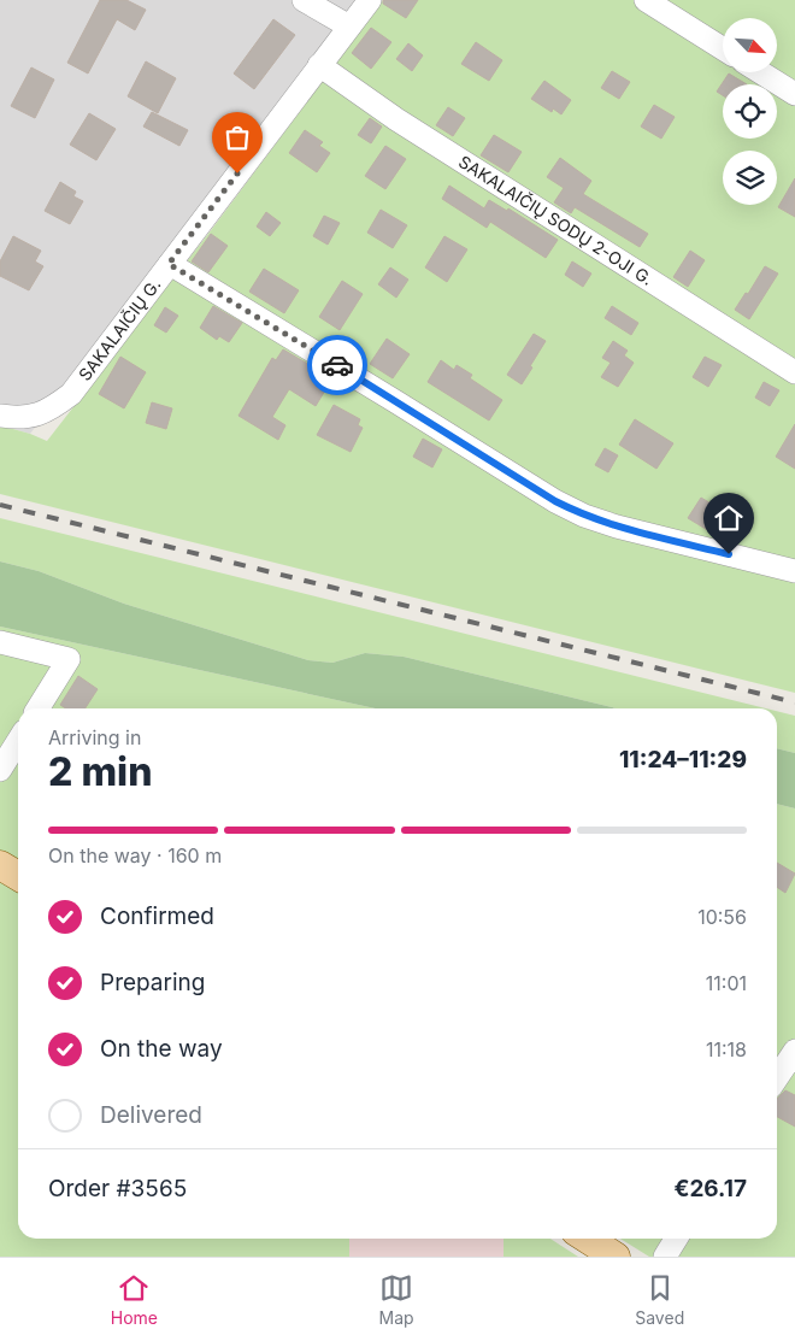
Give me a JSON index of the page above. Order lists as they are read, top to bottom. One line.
{"streets":{"street":["SAKALAIČIŲ SODŲ 2-OJI G.","SAKALAIČIŲ G."]},"crossings":[["SAKALAIČIŲ SODŲ 2-OJI G.","SAKALAIČIŲ G."]],"north":"bottom right","page":{"heading":["2 min","Arriving in","11:24–11:29"],"panel":["Order #3565","€26.17"],"bar":"On the way · 160 m","list":[["Confirmed","10:56"],["Preparing","11:01"],["On the way","11:18"],"Delivered"],"tabs":["Home","Map","Saved"]}}
